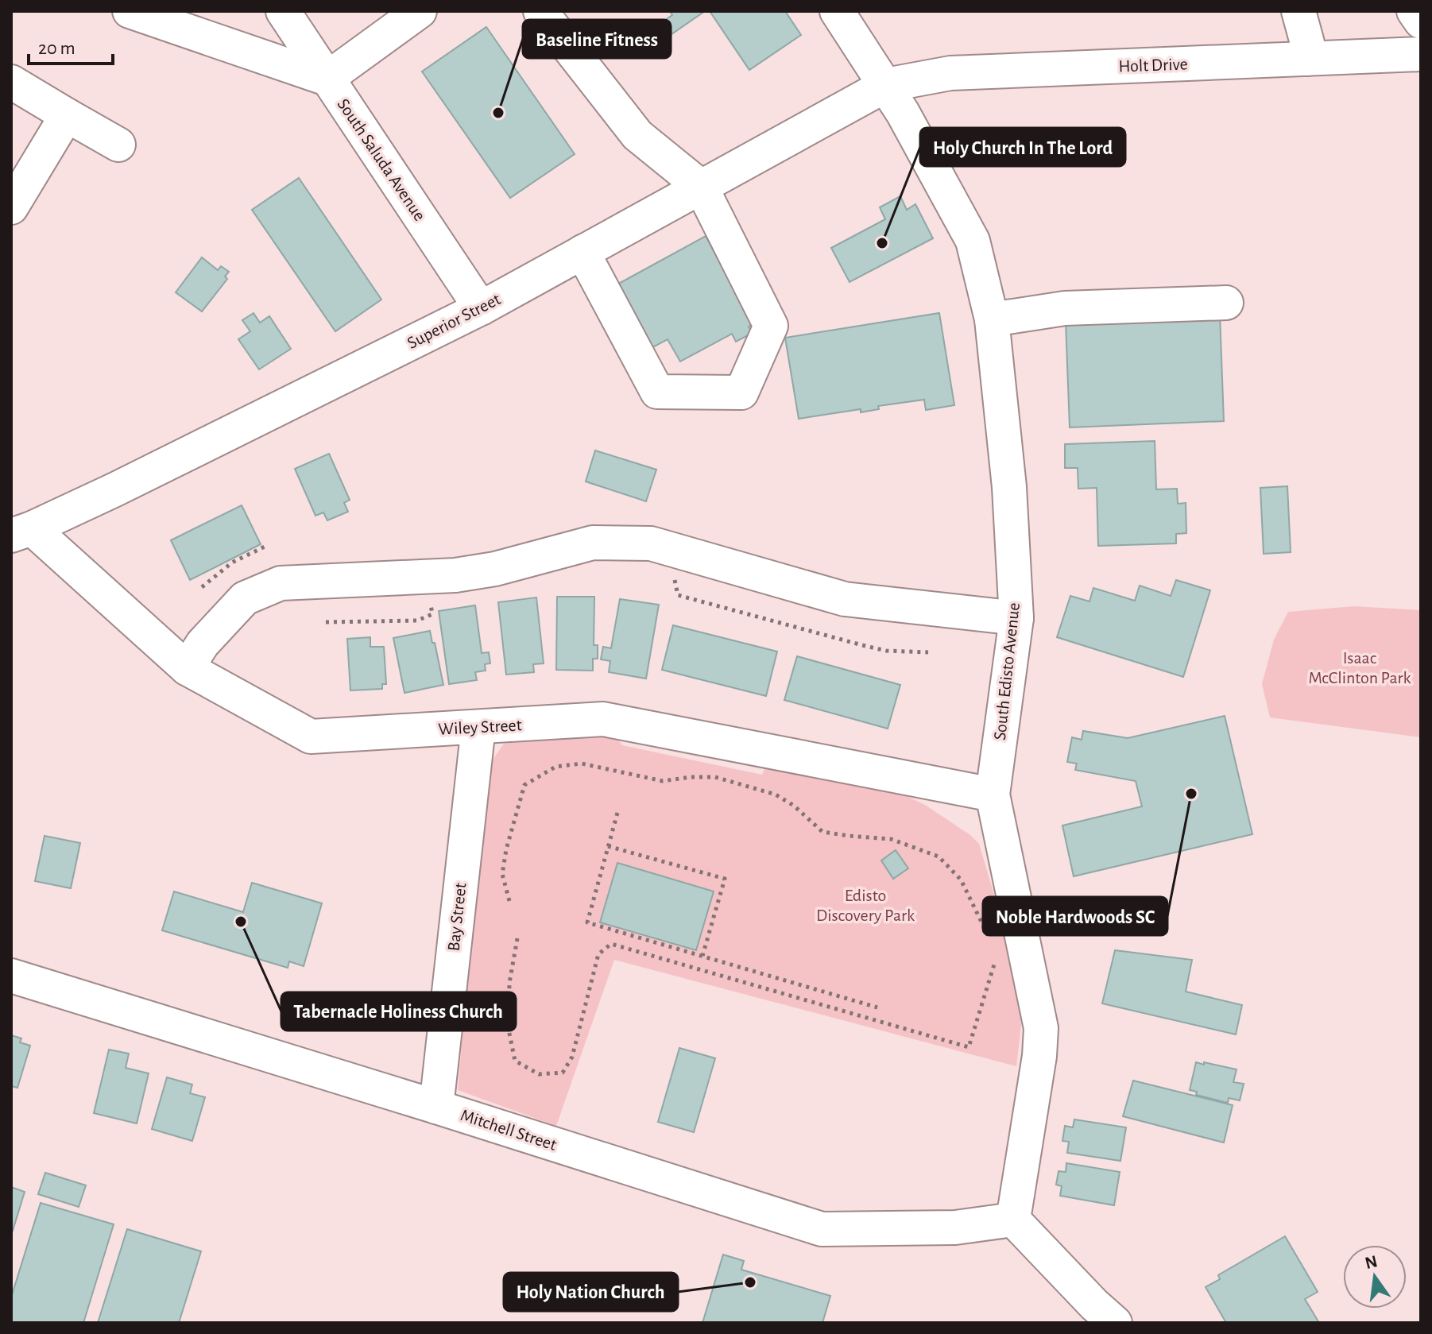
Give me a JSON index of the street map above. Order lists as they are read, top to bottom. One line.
{"streets":{"street":["Holt Drive","South Saluda Avenue","Superior Street","South Edisto Avenue","Wiley Street","Bay Street","Mitchell Street"]},"crossings":[["Holt Drive","Superior Street"],["Holt Drive","South Edisto Avenue"],["South Saluda Avenue","Superior Street"],["Superior Street","South Edisto Avenue"],["Superior Street","Wiley Street"],["South Edisto Avenue","Wiley Street"],["South Edisto Avenue","Mitchell Street"],["Wiley Street","Bay Street"],["Bay Street","Mitchell Street"]],"parks":["Isaac McClinton Park","Edisto Discovery Park"],"places":["Baseline Fitness","Holy Church In The Lord","Noble Hardwoods SC","Tabernacle Holiness Church","Holy Nation Church"],"scale_bar":"20 m","north":"top"}
